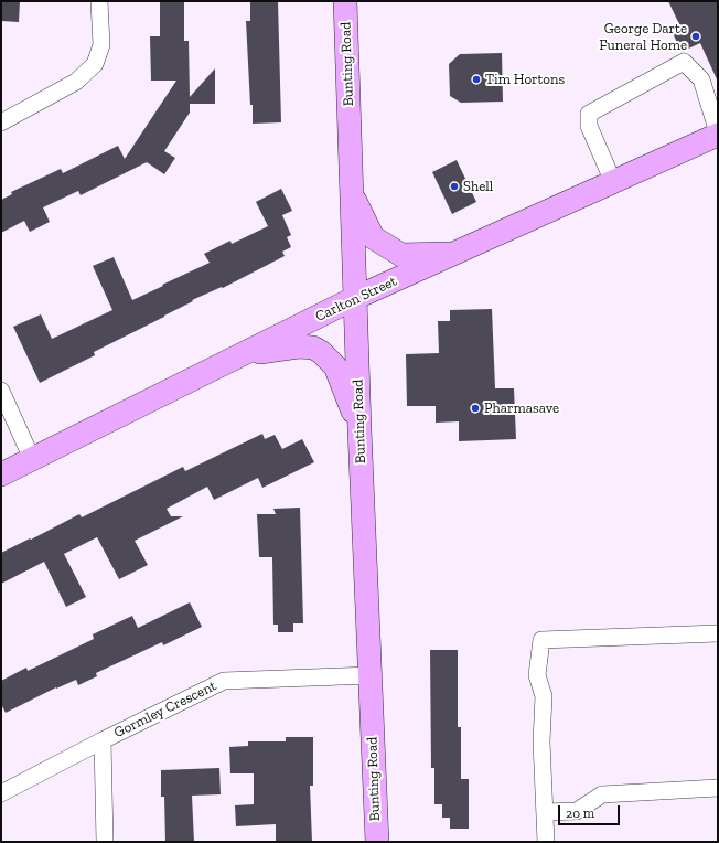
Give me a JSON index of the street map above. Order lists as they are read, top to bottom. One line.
{"streets":{"main road":["Bunting Road","Carlton Street"],"street":["Gormley Crescent"]},"crossings":[["Bunting Road","Carlton Street"],["Bunting Road","Gormley Crescent"]],"places":["George Darte Funeral Home","Tim Hortons","Shell","Pharmasave"],"scale_bar":"20 m"}
